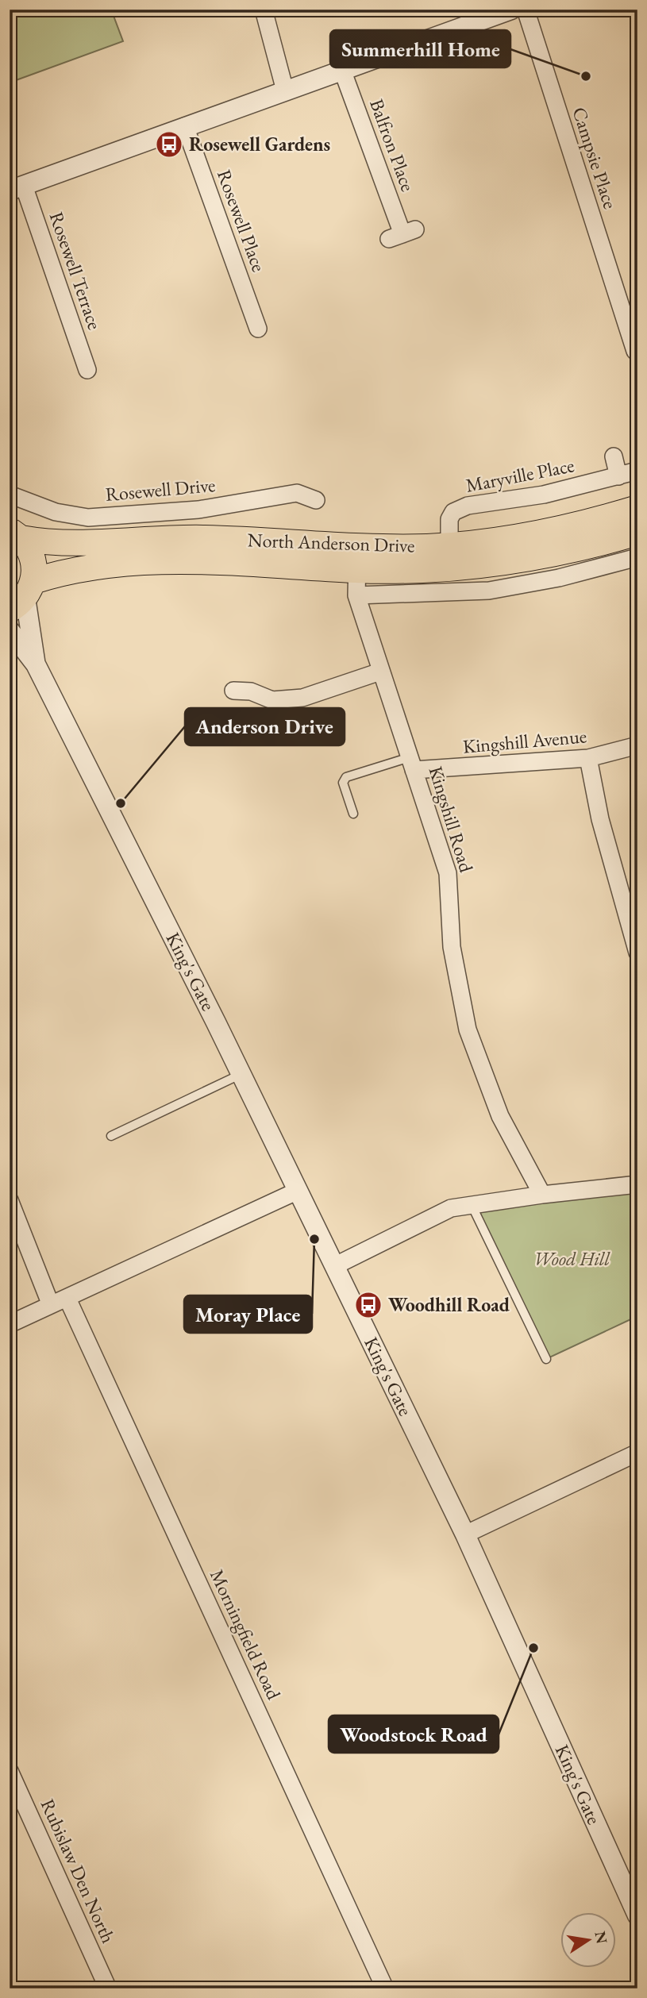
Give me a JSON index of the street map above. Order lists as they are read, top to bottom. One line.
{"streets":{"main road":["North Anderson Drive"],"street":["Balfron Place","Campsie Place","Rosewell Place","Rosewell Terrace","Maryville Place","Rosewell Drive","Kingshill Avenue","Kingshill Road","King's Gate","Morningfield Road","Rubislaw Den North"]},"crossings":[["Maryville Place","North Anderson Drive"],["North Anderson Drive","Kingshill Road"],["North Anderson Drive","King's Gate"],["Kingshill Avenue","Kingshill Road"]],"parks":["Wood Hill"],"places":{"other":["Summerhill Home","Anderson Drive","Moray Place","Woodstock Road"],"bus stop":["Rosewell Gardens","Woodhill Road"]},"north":"right"}
